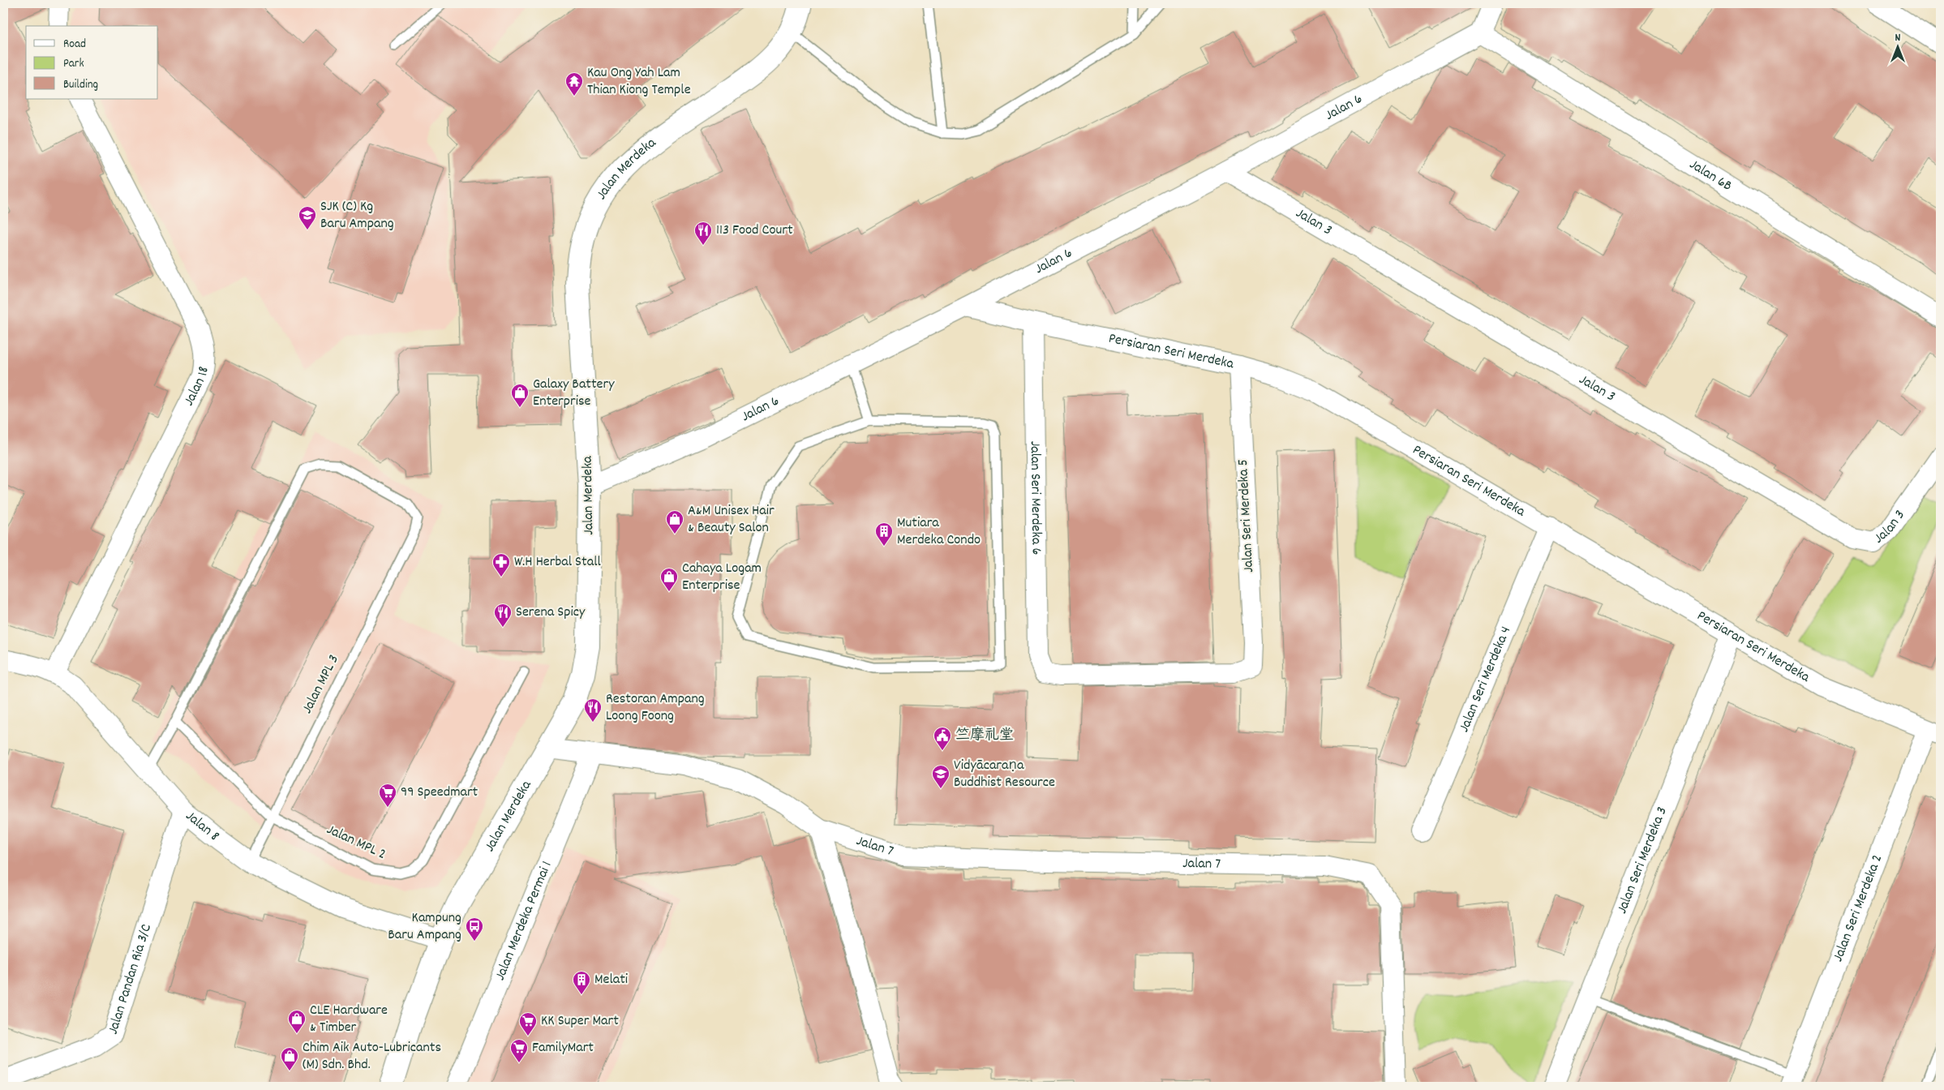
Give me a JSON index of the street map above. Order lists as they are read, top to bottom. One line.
{"streets":{"street":["Jalan 6","Jalan Merdeka","Jalan 6B","Jalan 3","Persiaran Seri Merdeka","Jalan 18","Jalan Seri Merdeka 6","Jalan Seri Merdeka 5","Jalan Seri Merdeka 4","Jalan 8","Jalan 7","Jalan Seri Merdeka 3","Jalan Seri Merdeka 2","Jalan Merdeka Permai 1","Jalan Pandan Ria 3/C"],"lane":["Jalan MPL 3","Jalan MPL 2"]},"crossings":[["Jalan 6","Jalan Merdeka"],["Jalan 6","Jalan 6B"],["Jalan 6","Jalan 3"],["Jalan 6","Persiaran Seri Merdeka"],["Jalan Merdeka","Jalan 8"],["Jalan Merdeka","Jalan 7"],["Persiaran Seri Merdeka","Jalan Seri Merdeka 6"],["Persiaran Seri Merdeka","Jalan Seri Merdeka 5"],["Persiaran Seri Merdeka","Jalan Seri Merdeka 4"],["Persiaran Seri Merdeka","Jalan Seri Merdeka 3"],["Persiaran Seri Merdeka","Jalan Seri Merdeka 2"],["Jalan 18","Jalan 8"],["Jalan Seri Merdeka 6","Jalan Seri Merdeka 5"],["Jalan MPL 3","Jalan 8"],["Jalan MPL 3","Jalan MPL 2"],["Jalan 8","Jalan Pandan Ria 3/C"],["Jalan 7","Jalan Merdeka Permai 1"]],"places":{"temple":["Kau Ong Yah Lam Thian Kiong Temple"],"school or university":["SJK (C) Kg Baru Ampang","Vidyācaraṇa Buddhist Resource"],"restaurant":["113 Food Court","Serena Spicy","Restoran Ampang Loong Foong"],"shop":["Galaxy Battery Enterprise","A&M Unisex Hair & Beauty Salon","Cahaya Logam Enterprise","CLE Hardware & Timber","Chim Aik Auto-Lubricants (M) Sdn. Bhd."],"building":["Mutiara Merdeka Condo","Melati"],"pharmacy":["W.H Herbal Stall"],"public building":["竺摩礼堂"],"supermarket":["99 Speedmart","KK Super Mart","FamilyMart"],"bus stop":["Kampung Baru Ampang"]},"legend":["Road","Park","Building"],"north":"top"}
